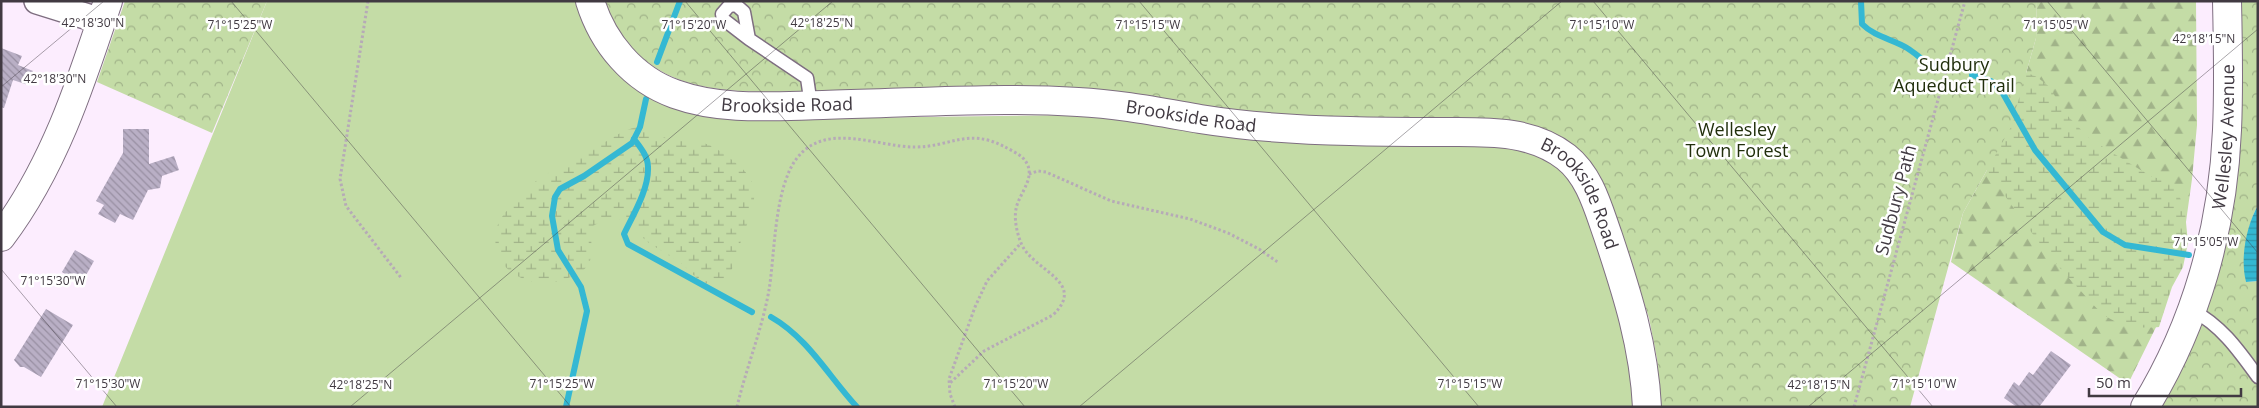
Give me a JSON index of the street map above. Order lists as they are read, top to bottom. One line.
{"streets":{"street":["Brookside Road","Wellesley Avenue"],"path":["Sudbury Path"]},"parks":["Sudbury Aqueduct Trail","Wellesley Town Forest"],"scale_bar":"50 m","coordinates":["42°18'30\"N","42°18'25\"N","71°15'25\"W","71°15'10\"W","71°15'20\"W","71°15'15\"W","71°15'05\"W","42°18'15\"N","71°15'30\"W"]}
